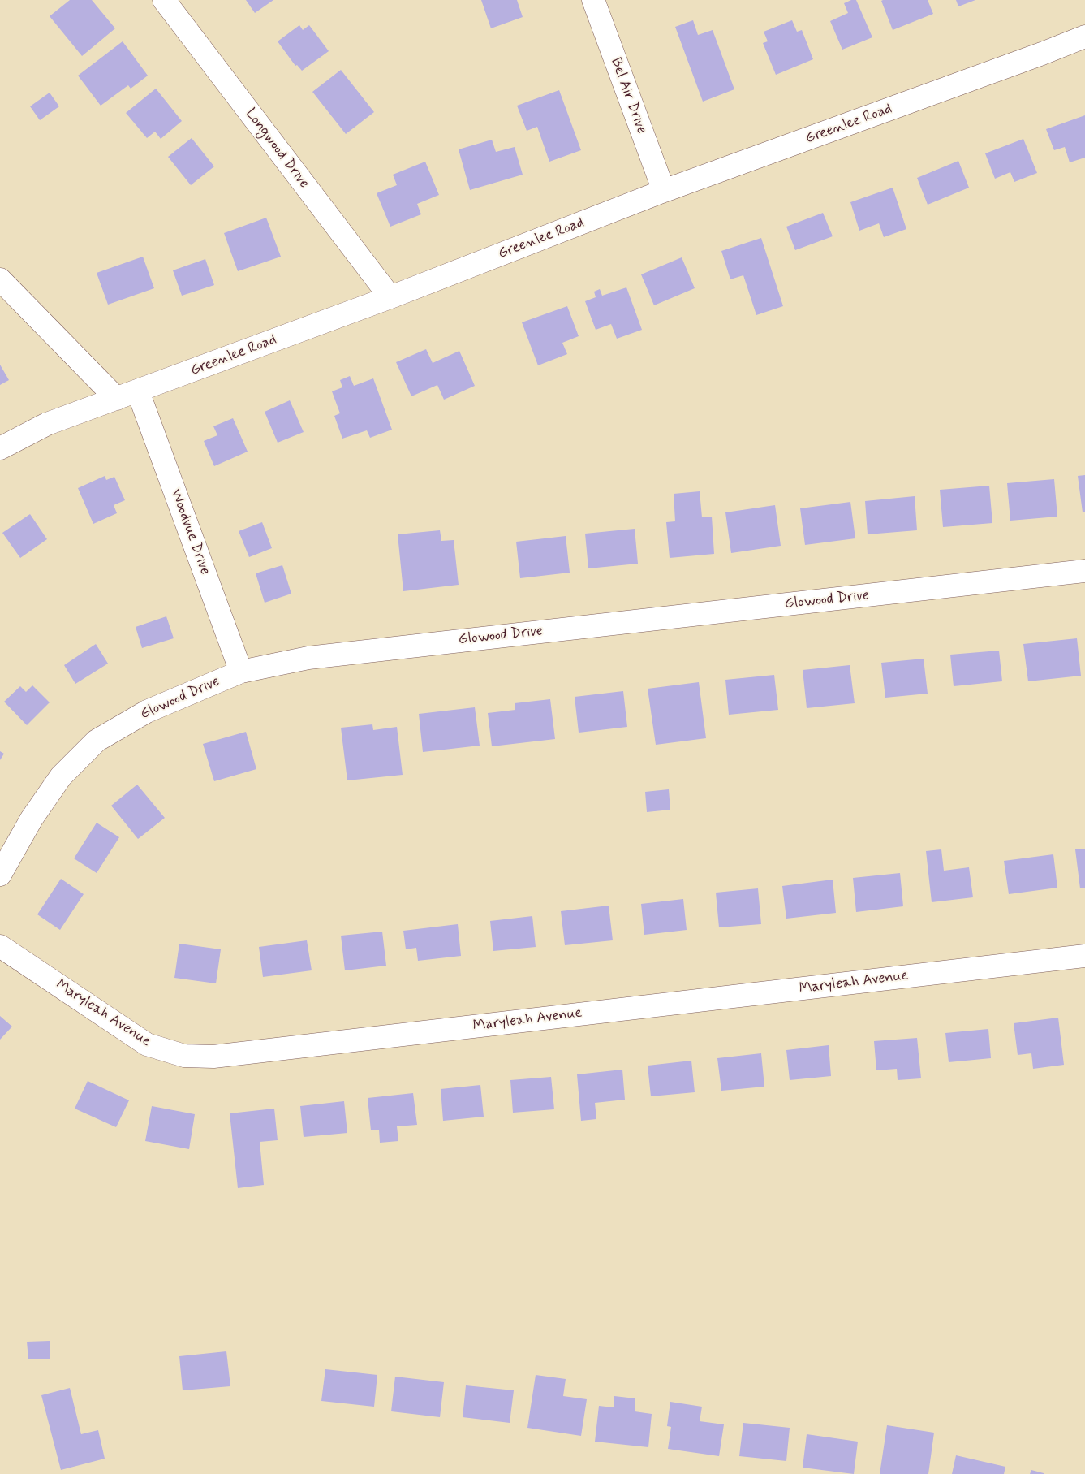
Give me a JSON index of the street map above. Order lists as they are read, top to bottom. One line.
{"streets":{"street":["Bel Air Drive","Greenlee Road","Longwood Drive","Woodvue Drive","Glowood Drive","Maryleah Avenue"]},"crossings":[["Bel Air Drive","Greenlee Road"],["Greenlee Road","Longwood Drive"],["Greenlee Road","Woodvue Drive"],["Woodvue Drive","Glowood Drive"]]}
